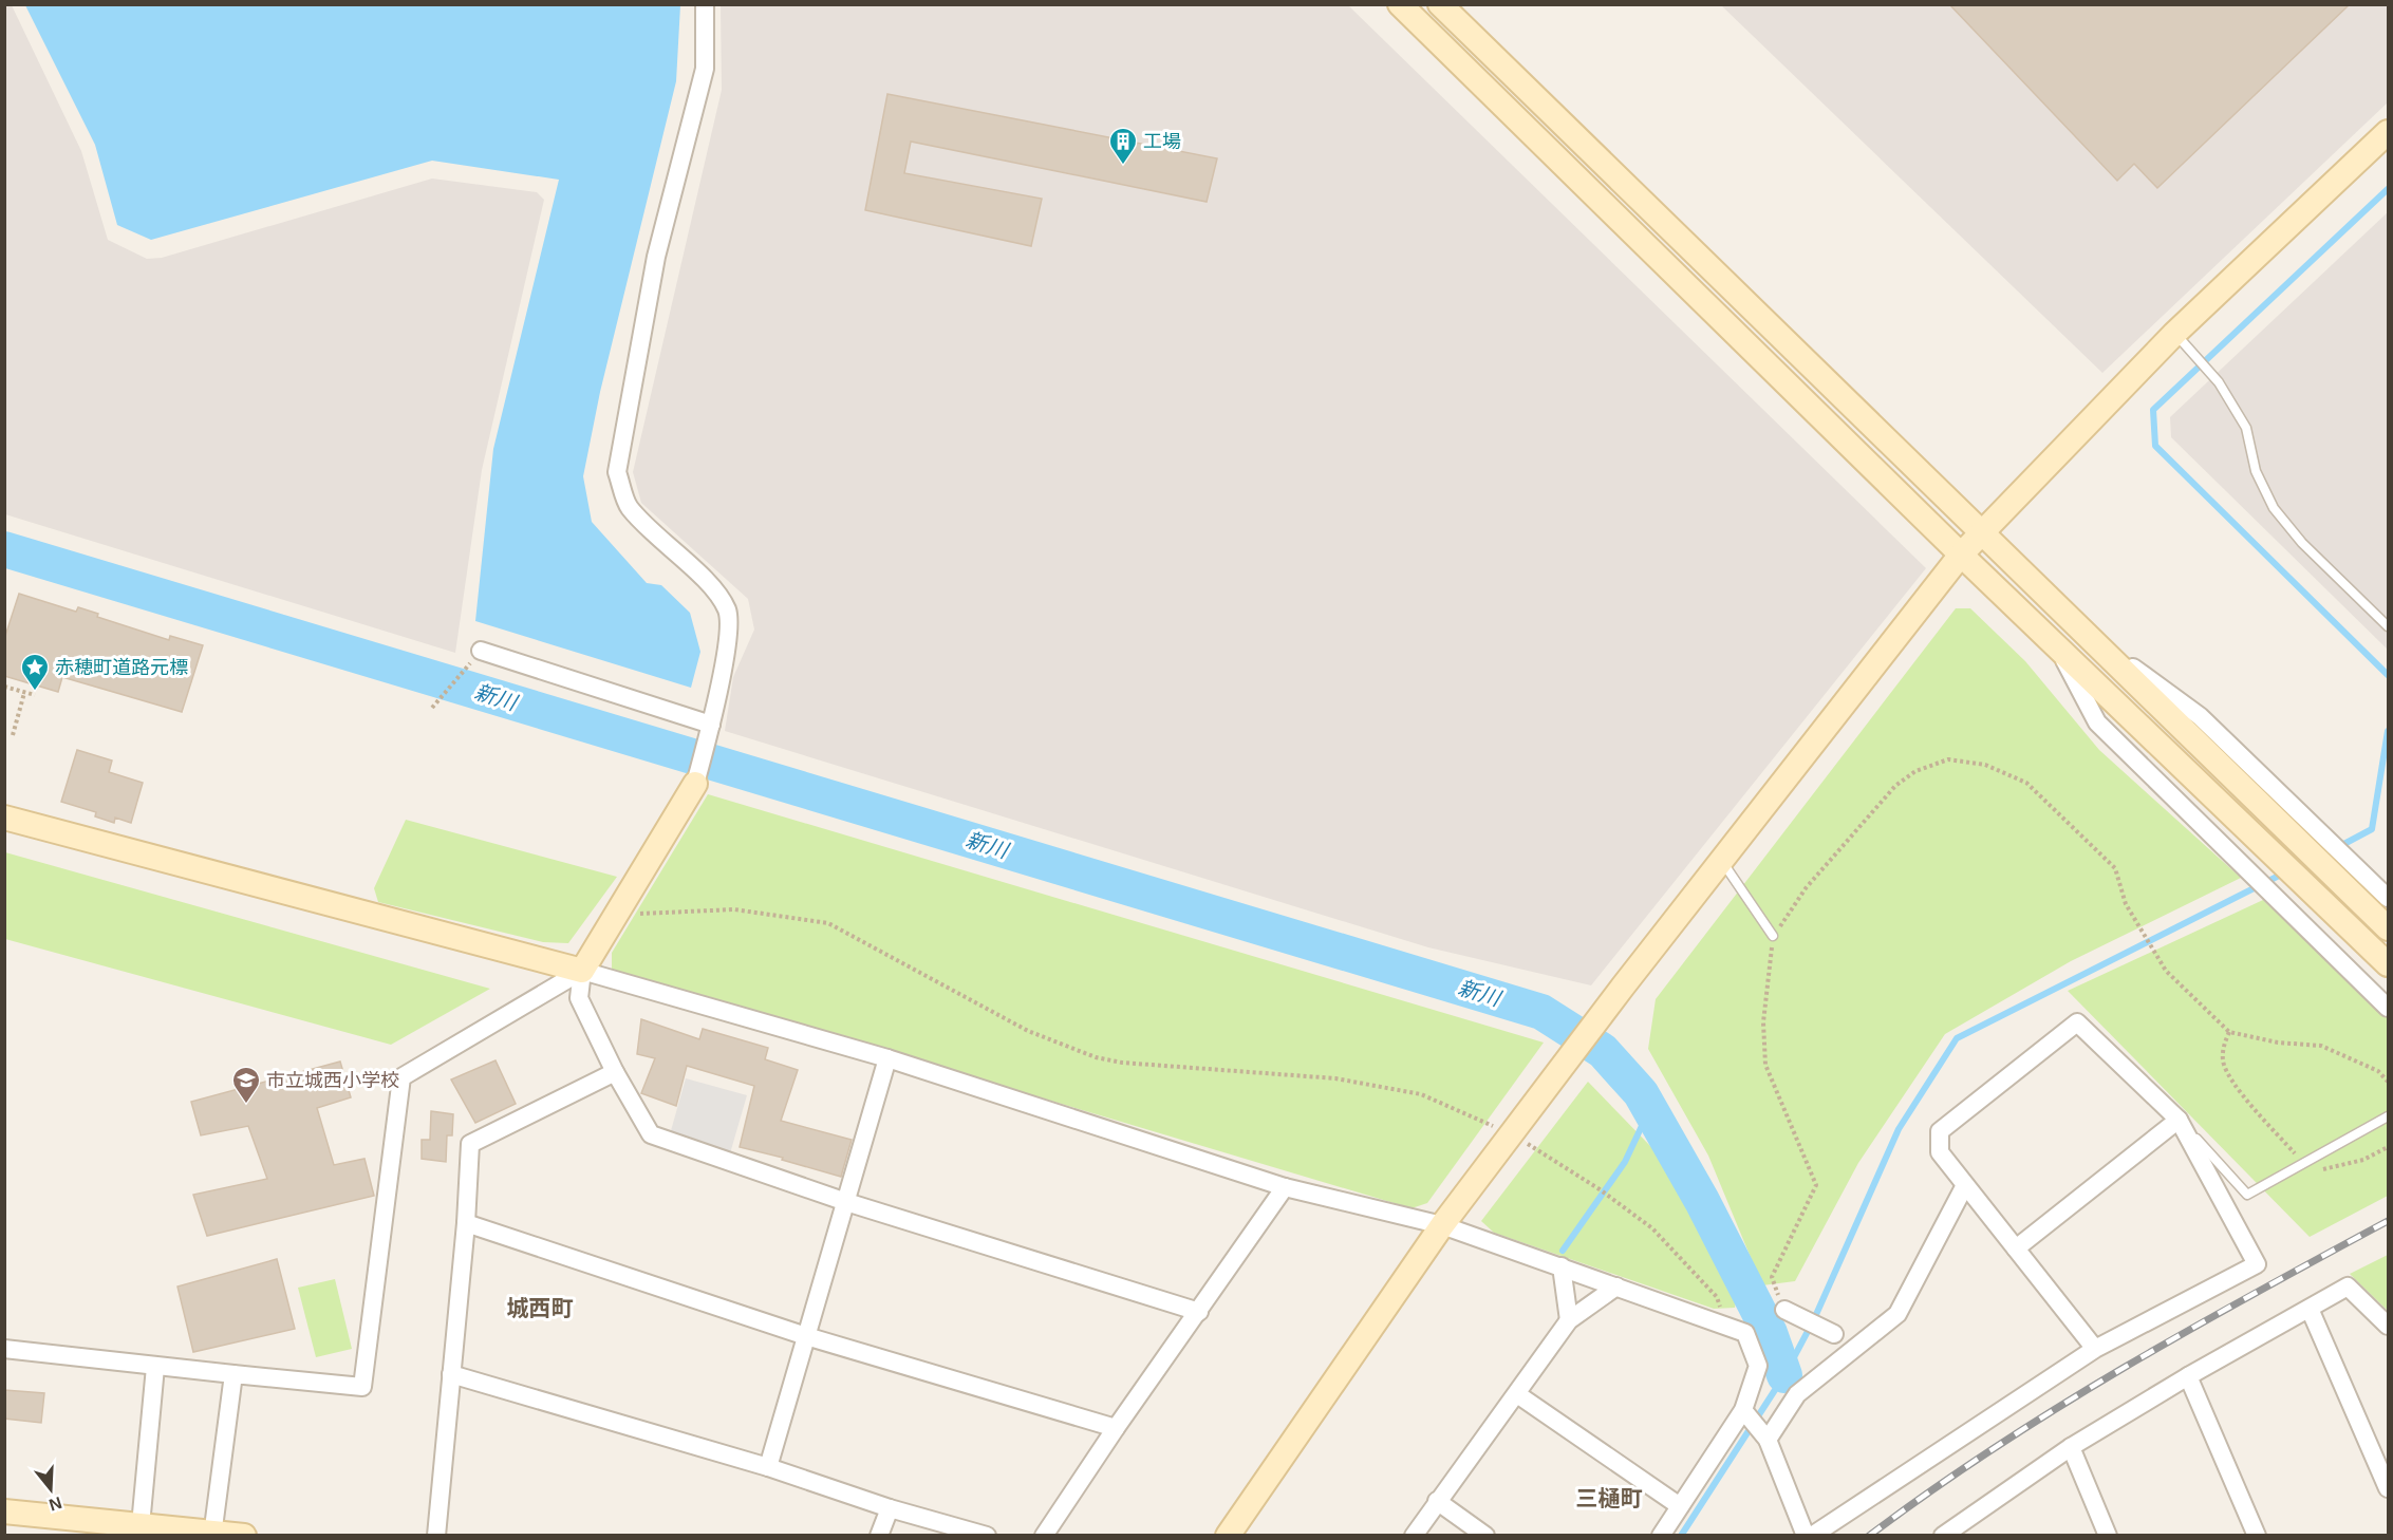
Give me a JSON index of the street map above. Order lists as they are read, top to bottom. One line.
{"districts":["城西町","三樋町"],"water":["新川"],"places":{"building":["工場"],"place":["赤穂町道路元標"],"school or university":["市立城西小学校"]},"north":"bottom"}
